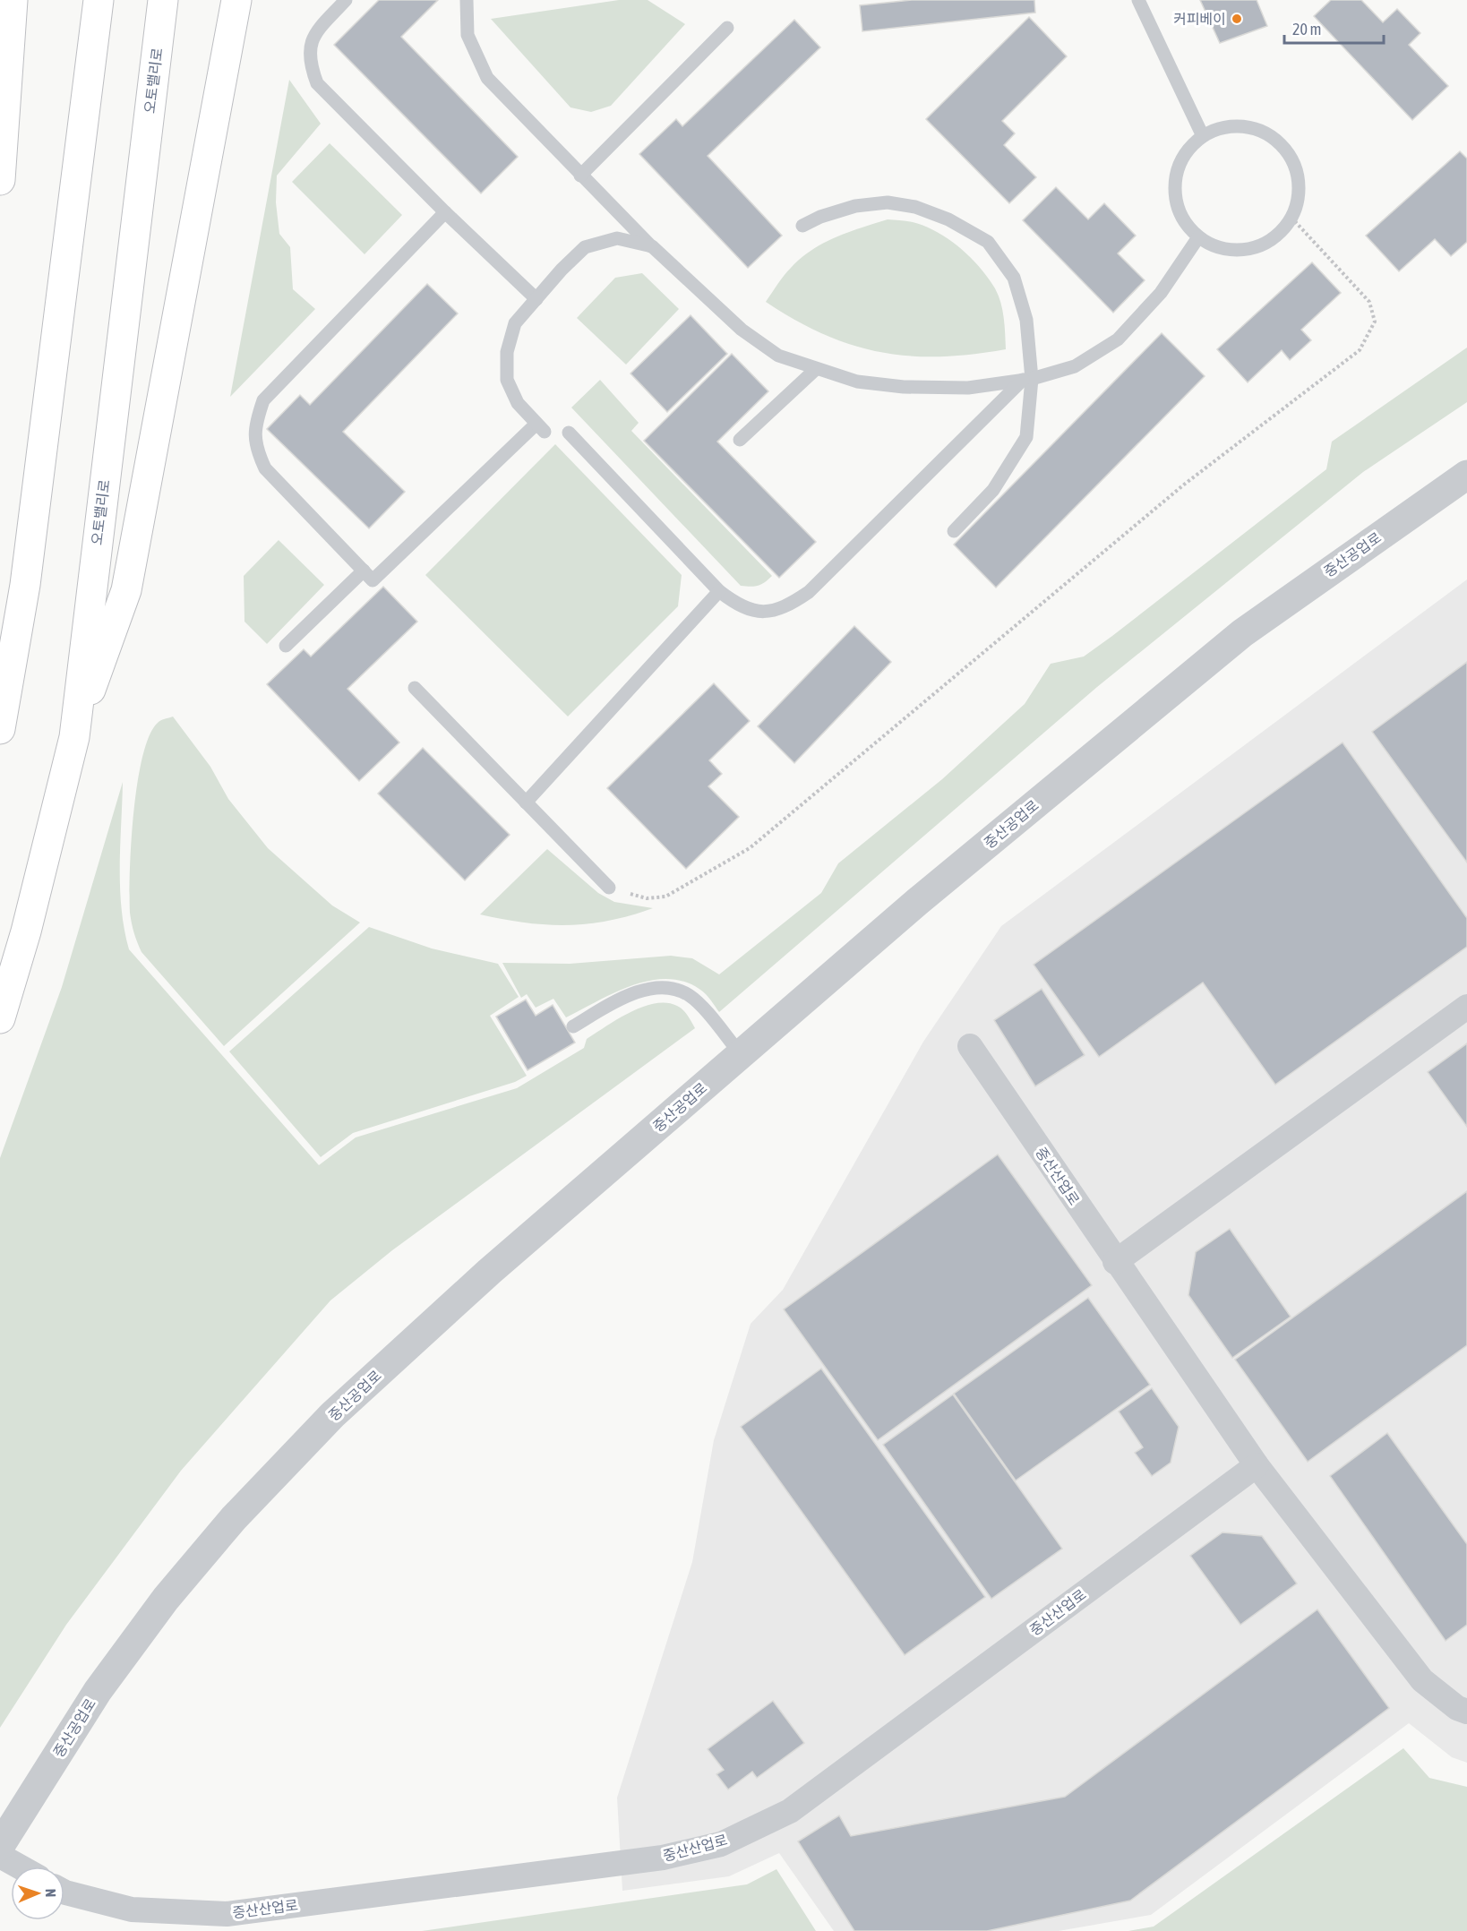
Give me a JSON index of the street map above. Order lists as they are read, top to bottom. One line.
{"streets":{"highway":["오토밸리로"],"street":["중산공업로","중산산업로"]},"places":["커피베이"],"scale_bar":"20 m","north":"right"}
